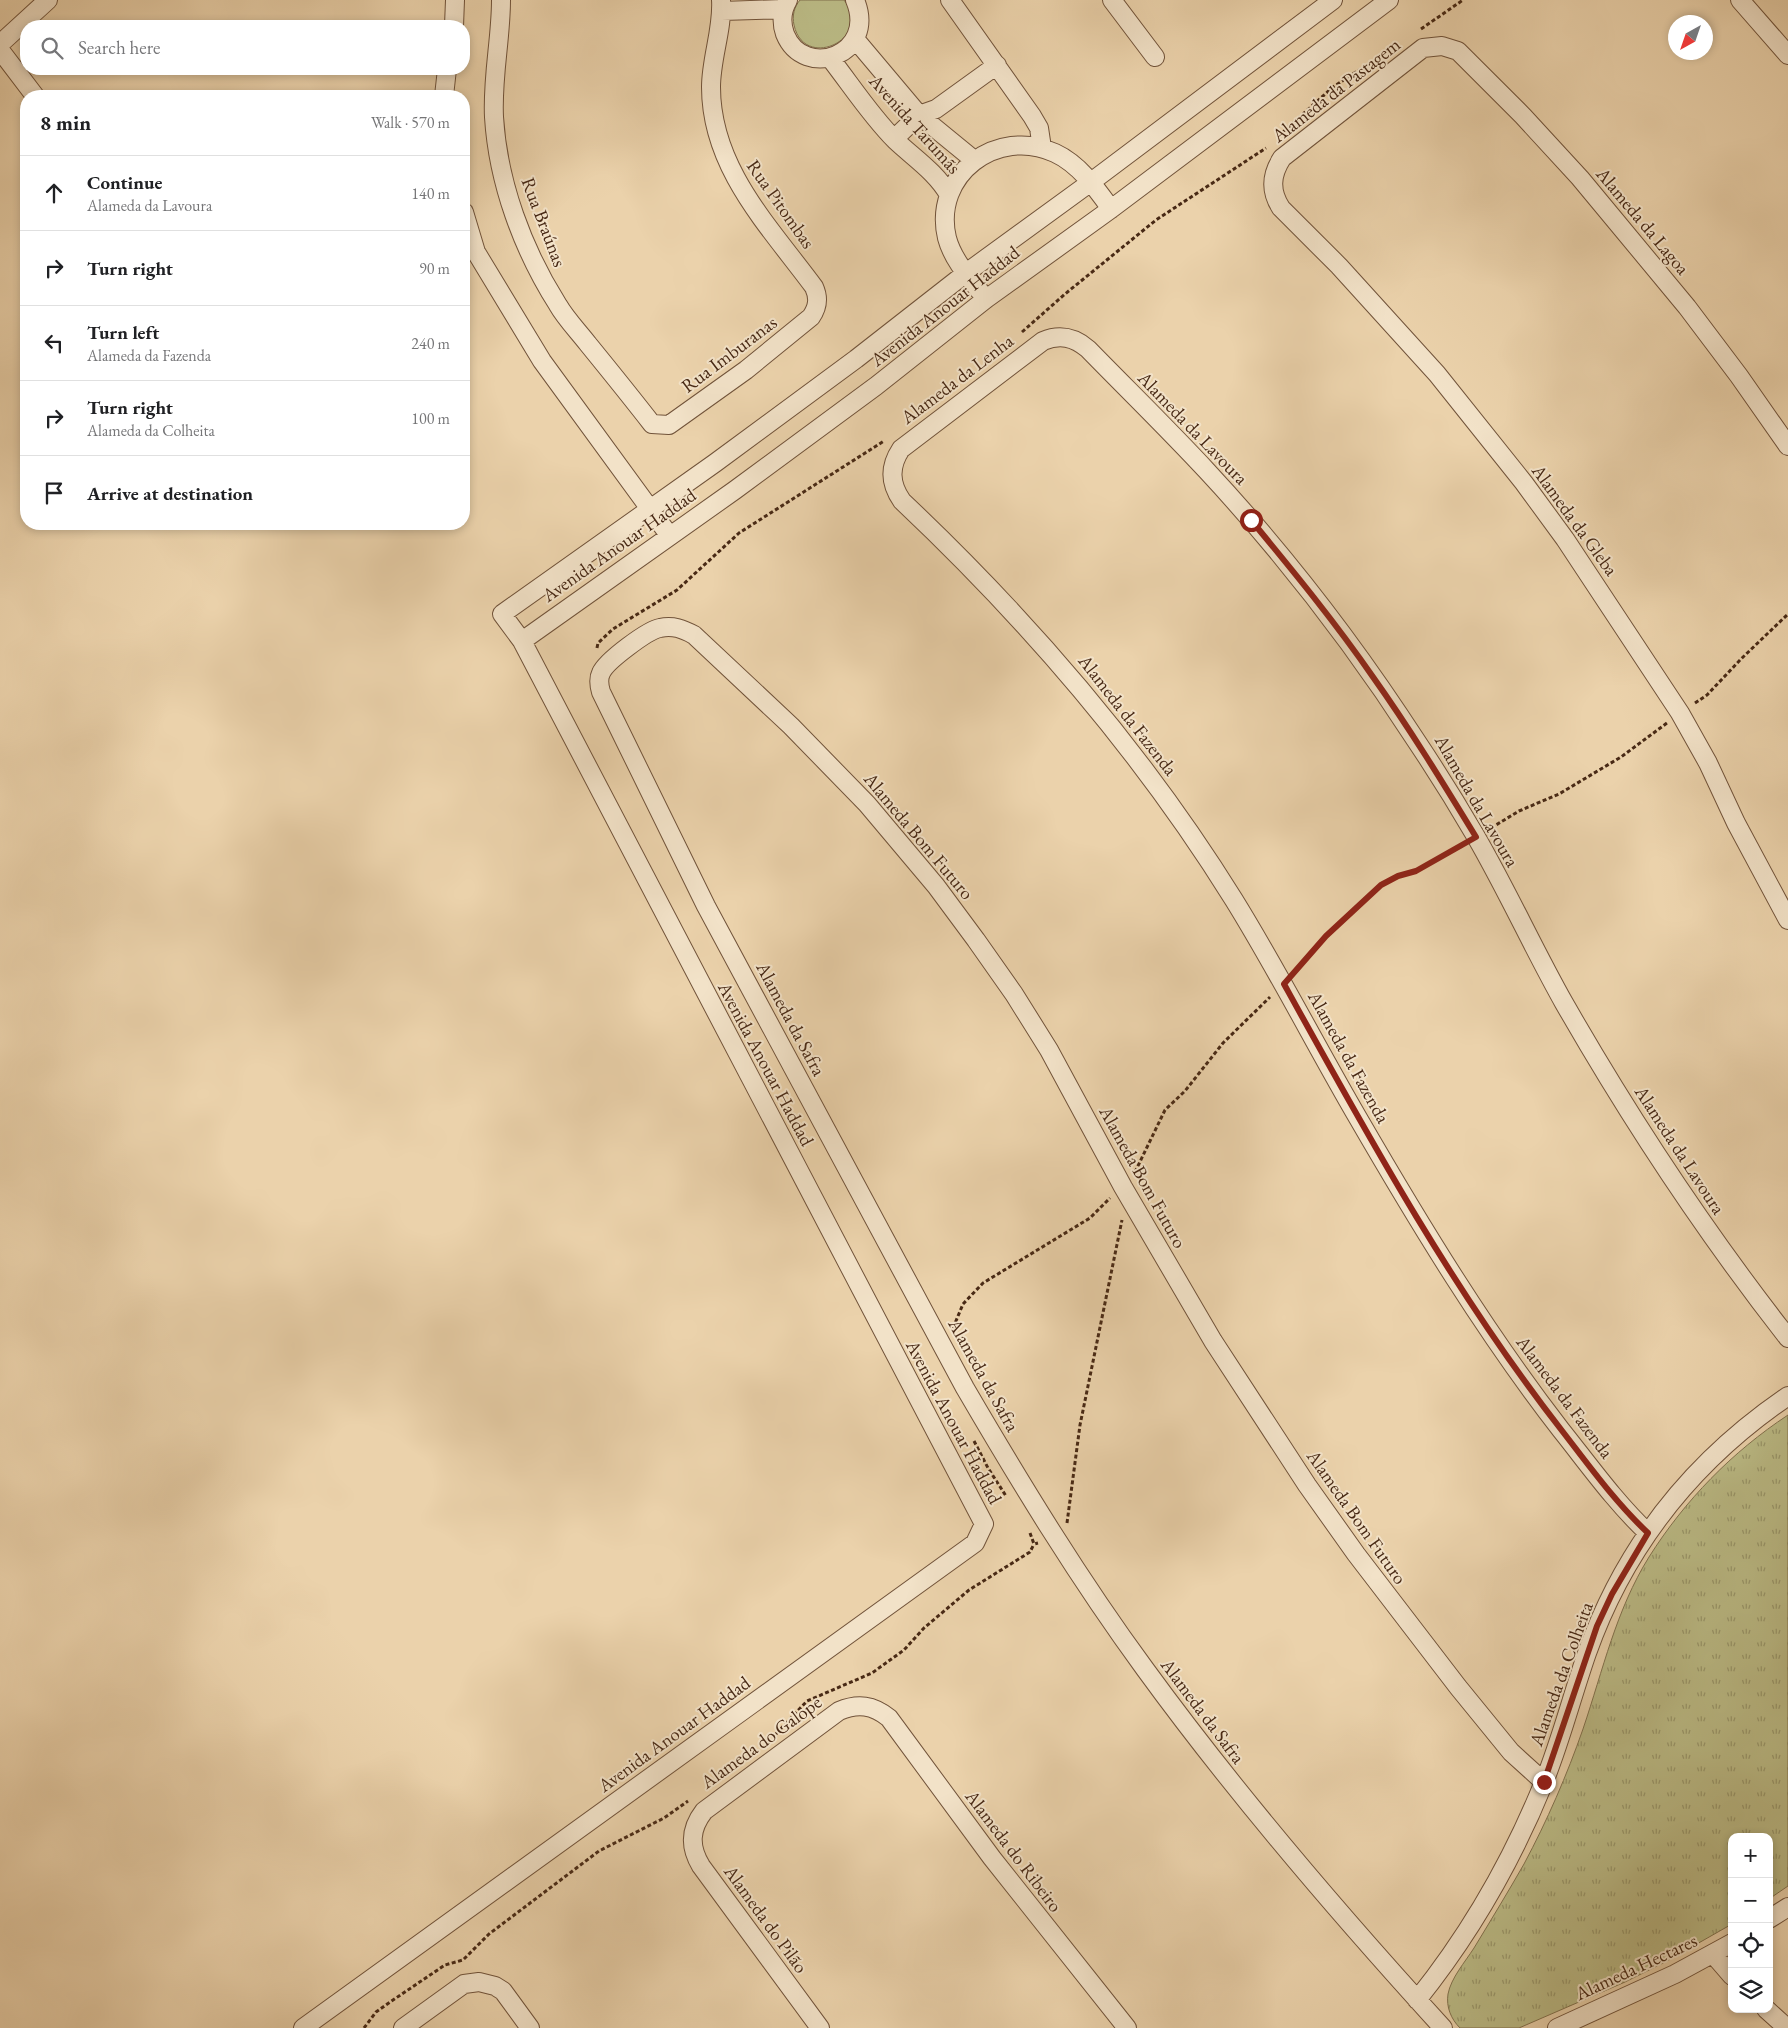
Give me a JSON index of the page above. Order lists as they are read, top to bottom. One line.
{"streets":{"street":["Alameda da Pastagem","Avenida Tarumãs","Rua Pitombas","Alameda da Lagoa","Rua Braúnas","Avenida Anouar Haddad","Rua Imburanas","Alameda da Lenha","Alameda da Lavoura","Alameda da Gleba","Alameda da Fazenda","Alameda Bom Futuro","Alameda da Safra","Alameda da Colheita","Alameda do Galope","Alameda do Ribeiro","Alameda do Pilão","Alameda Hectares"]},"crossings":[["Alameda da Pastagem","Alameda da Lagoa"],["Alameda da Pastagem","Alameda da Gleba"],["Rua Pitombas","Rua Imburanas"],["Rua Braúnas","Rua Imburanas"],["Alameda da Lenha","Alameda da Lavoura"],["Alameda da Lenha","Alameda da Fazenda"],["Alameda da Fazenda","Alameda da Colheita"],["Alameda Bom Futuro","Alameda da Safra"],["Alameda Bom Futuro","Alameda da Colheita"],["Alameda da Safra","Alameda da Colheita"],["Alameda do Galope","Alameda do Ribeiro"],["Alameda do Galope","Alameda do Pilão"]],"north":"bottom left","page":{"search":"Search here","heading":["8 min","Walk · 570 m"],"list":[["Continue","Alameda da Lavoura","140 m"],["Turn right","90 m"],["Turn left","Alameda da Fazenda","240 m"],["Turn right","Alameda da Colheita","100 m"],"Arrive at destination"],"map_buttons":["+","−"]}}
